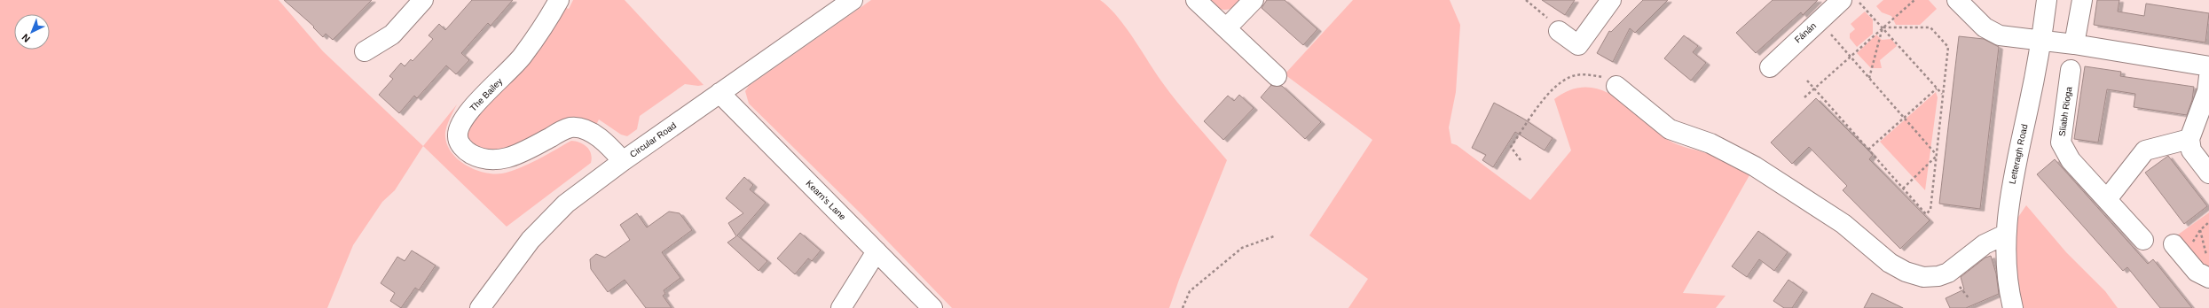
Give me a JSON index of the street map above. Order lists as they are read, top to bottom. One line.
{"streets":{"street":["Fánán","The Bailey","Sliabh Rioga","Circular Road","Letteragh Road","Kearn's Lane"]},"crossings":[["The Bailey","Circular Road"],["Circular Road","Kearn's Lane"]],"north":"bottom left"}
